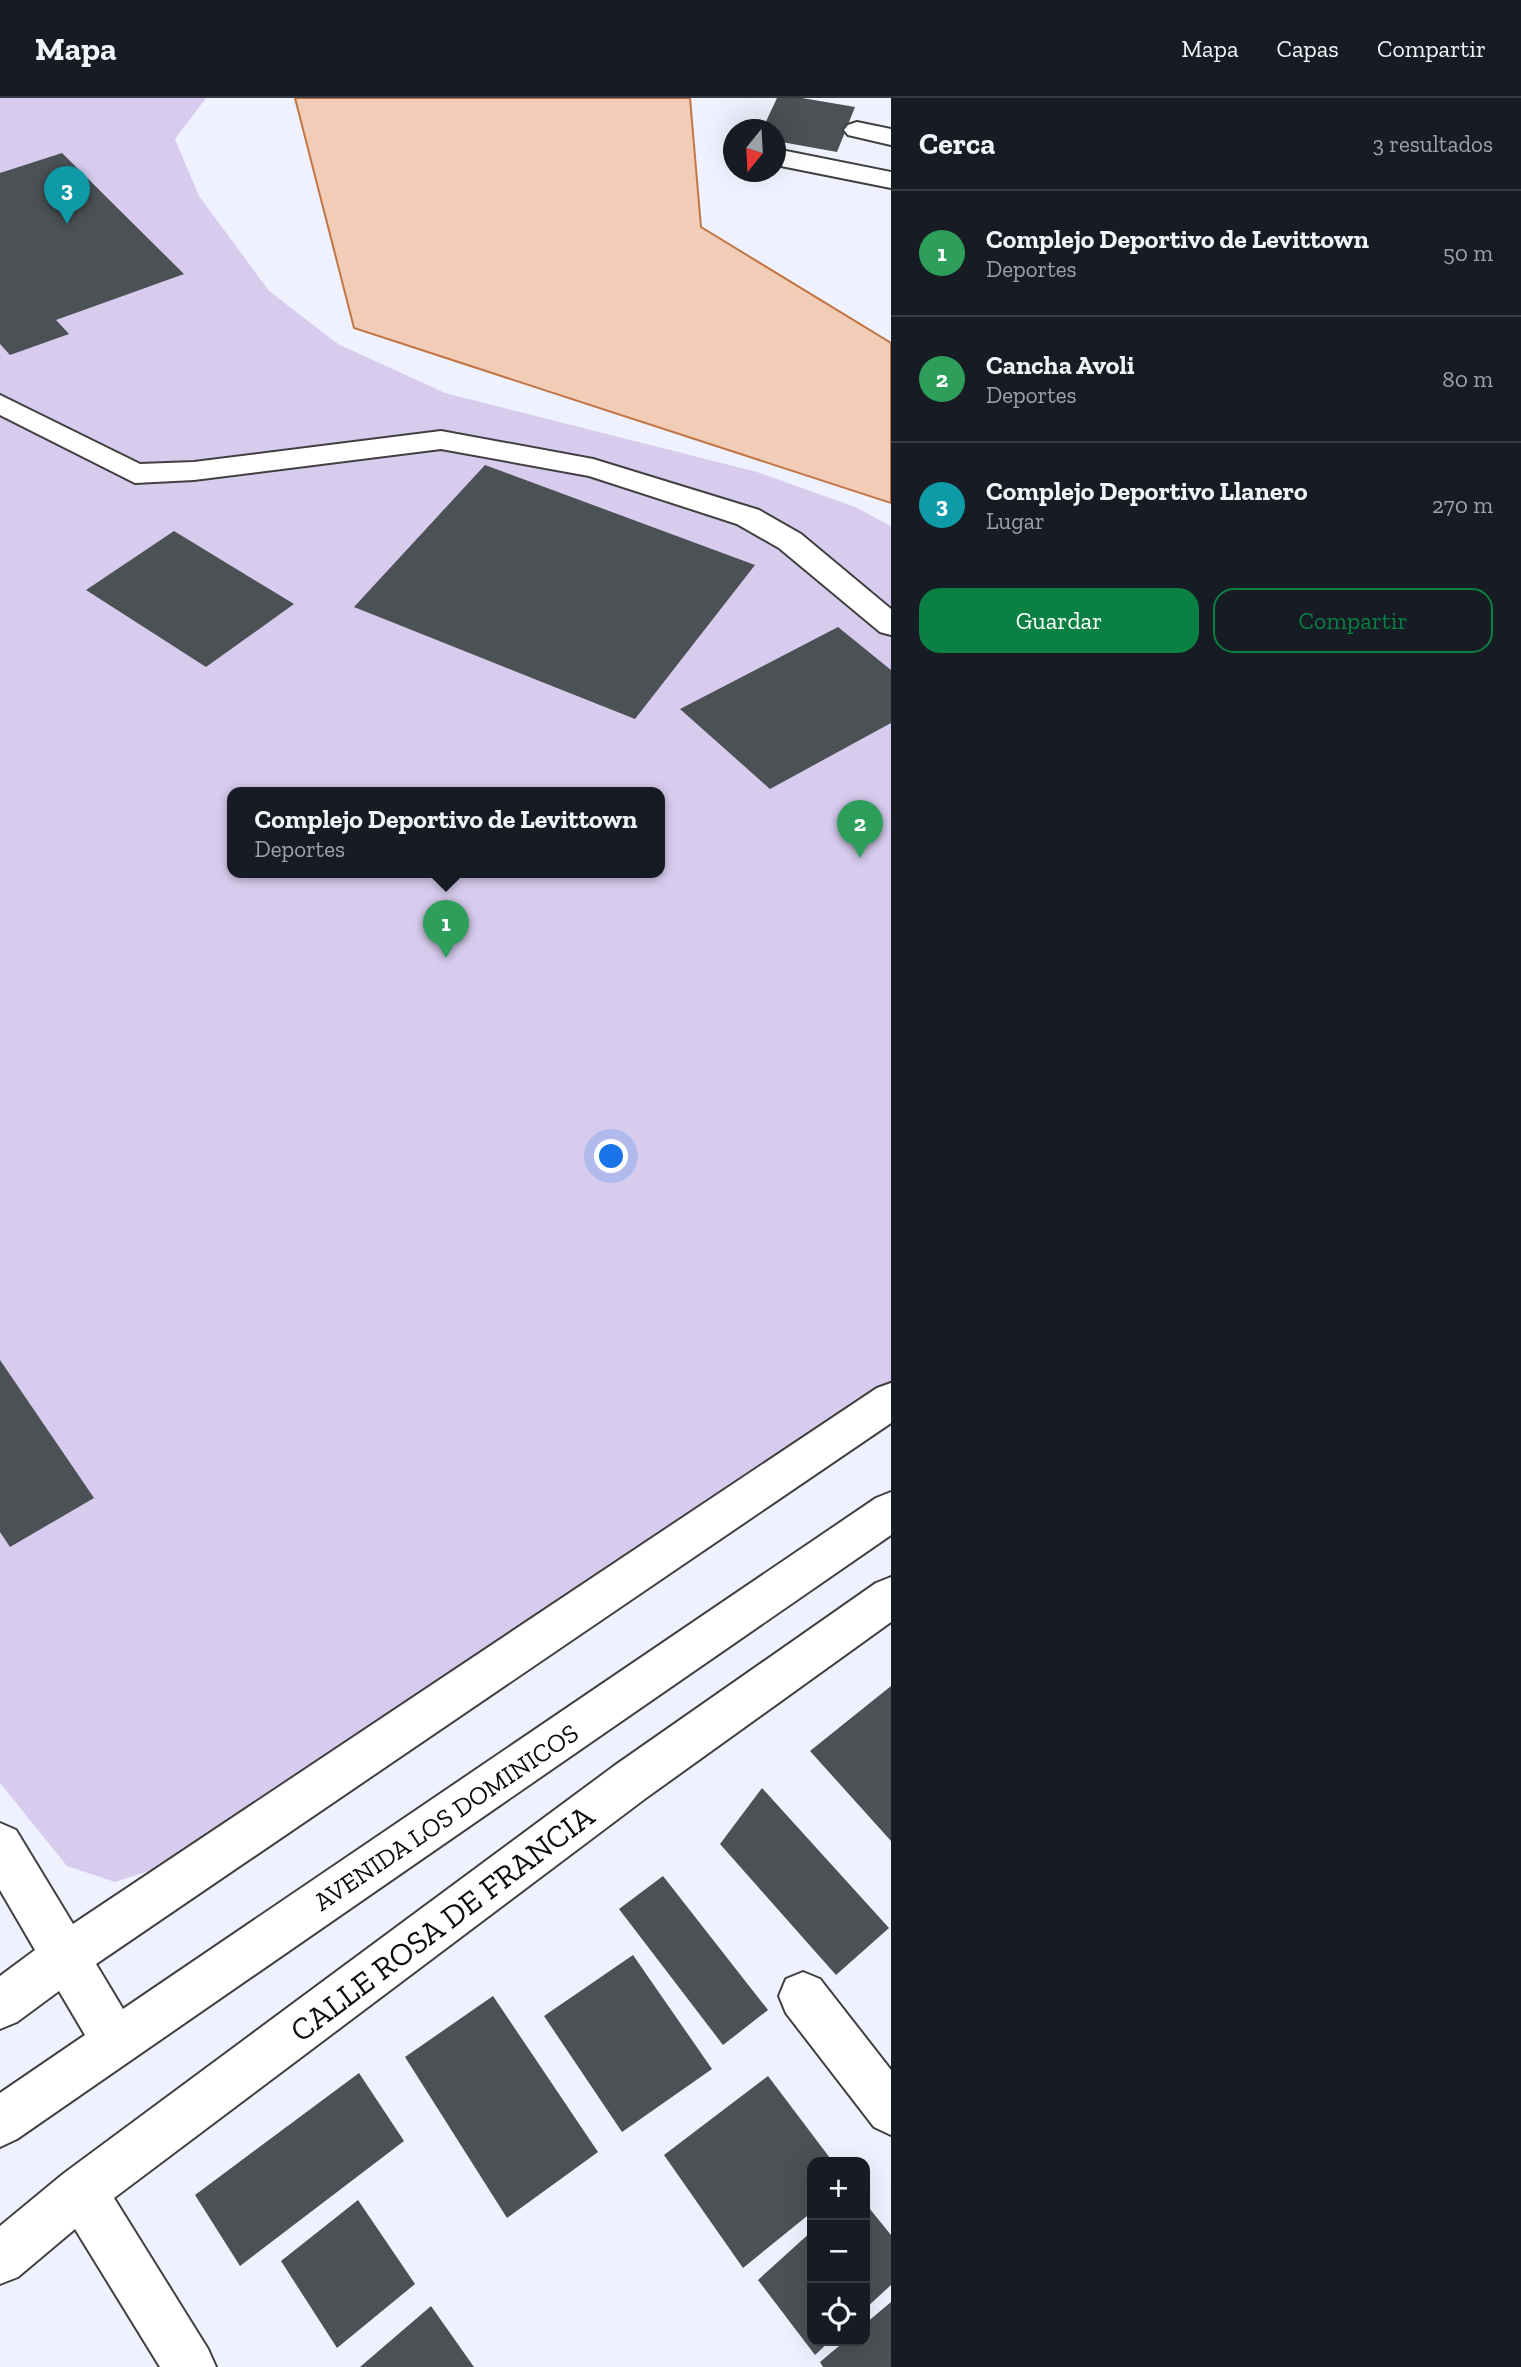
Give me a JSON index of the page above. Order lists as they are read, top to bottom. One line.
{"streets":{"street":["AVENIDA LOS DOMINICOS","CALLE ROSA DE FRANCIA"]},"north":"bottom","page":{"header":"Mapa","nav":["Mapa","Capas","Compartir"],"heading":["Cerca","3 resultados"],"pins":["3","2","1"],"list":[{"mark":"1","name":"Complejo Deportivo de Levittown","note":"Deportes","value":"50 m"},{"mark":"2","name":"Cancha Avoli","note":"Deportes","value":"80 m"},{"mark":"3","name":"Complejo Deportivo Llanero","note":"Lugar","value":"270 m"}],"buttons":["Guardar","Compartir"],"popup":["Complejo Deportivo de Levittown","Deportes"],"map_buttons":["+","−"]}}
